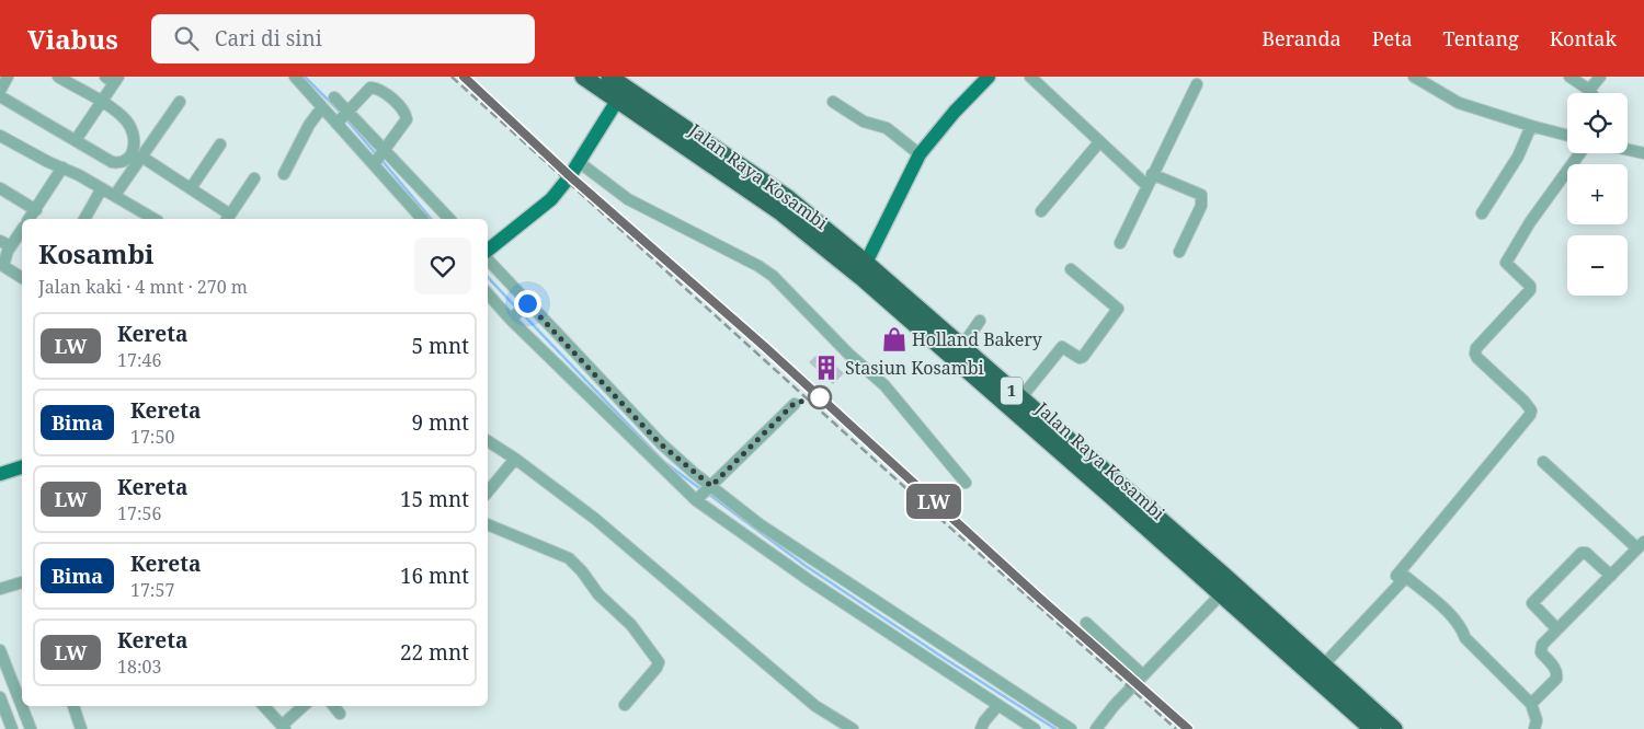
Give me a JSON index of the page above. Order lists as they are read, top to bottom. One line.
{"streets":{"highway":["Jalan Raya Kosambi","1"]},"places":{"shop":["Holland Bakery"],"building":["Stasiun Kosambi"]},"page":{"header":"Viabus","search":"Cari di sini","nav":["Beranda","Peta","Tentang","Kontak"],"on_map":"LW","map_buttons":["+","−"],"heading":["Kosambi","Jalan kaki · 4 mnt · 270 m"],"list":[{"mark":"LW","name":"Kereta","note":"17:46","value":"5 mnt"},{"mark":"Bima","name":"Kereta","note":"17:50","value":"9 mnt"},{"mark":"LW","name":"Kereta","note":"17:56","value":"15 mnt"},{"mark":"Bima","name":"Kereta","note":"17:57","value":"16 mnt"},{"mark":"LW","name":"Kereta","note":"18:03","value":"22 mnt"}]}}
